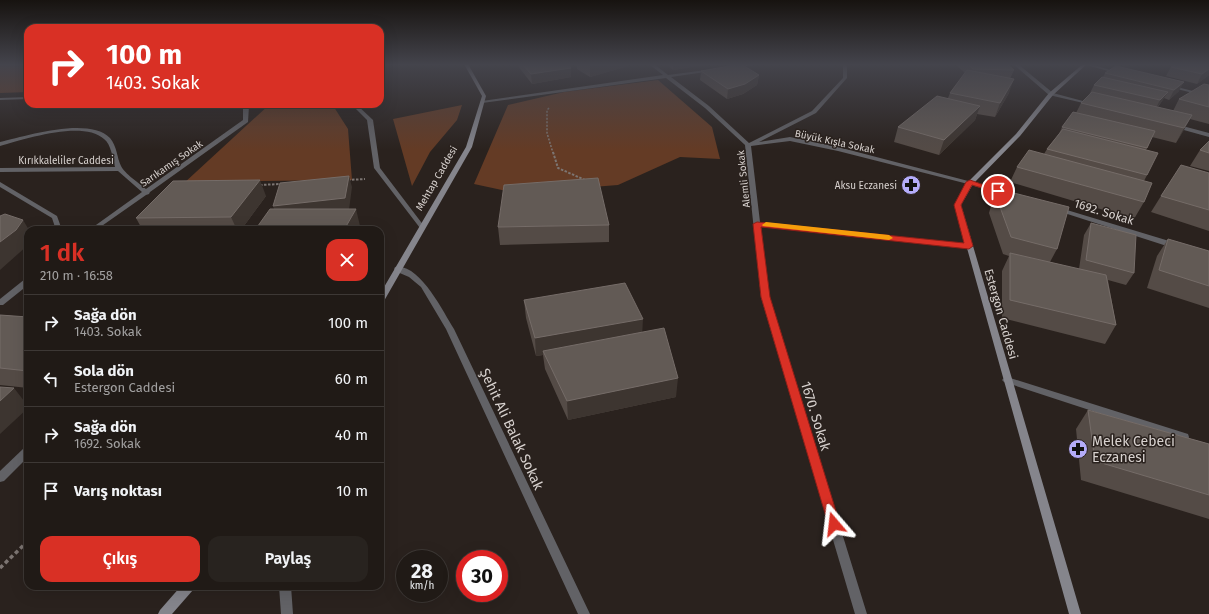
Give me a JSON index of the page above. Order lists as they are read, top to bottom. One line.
{"streets":{"street":["Büyük Kışla Sokak","Kırıkkaleliler Caddesi","Sarıkamış Sokak","Mehtap Caddesi","Alemli Sokak","1692. Sokak","Estergon Caddesi","1670. Sokak","Şehit Ali Balak Sokak"]},"crossings":[["Büyük Kışla Sokak","Alemli Sokak"],["Büyük Kışla Sokak","Estergon Caddesi"],["Kırıkkaleliler Caddesi","Sarıkamış Sokak"],["Mehtap Caddesi","Şehit Ali Balak Sokak"],["Alemli Sokak","1670. Sokak"]],"places":{"pharmacy":["Aksu Eczanesi","Melek Cebeci Eczanesi"]},"page":{"turn":["100 m","1403. Sokak"],"heading":["1 dk","210 m · 16:58"],"list":[{"name":"Sağa dön","note":"1403. Sokak","value":"100 m"},{"name":"Sola dön","note":"Estergon Caddesi","value":"60 m"},{"name":"Sağa dön","note":"1692. Sokak","value":"40 m"},{"name":"Varış noktası","value":"10 m"}],"buttons":["Çıkış","Paylaş"],"speed":"28 km/h","limit":"30"}}
